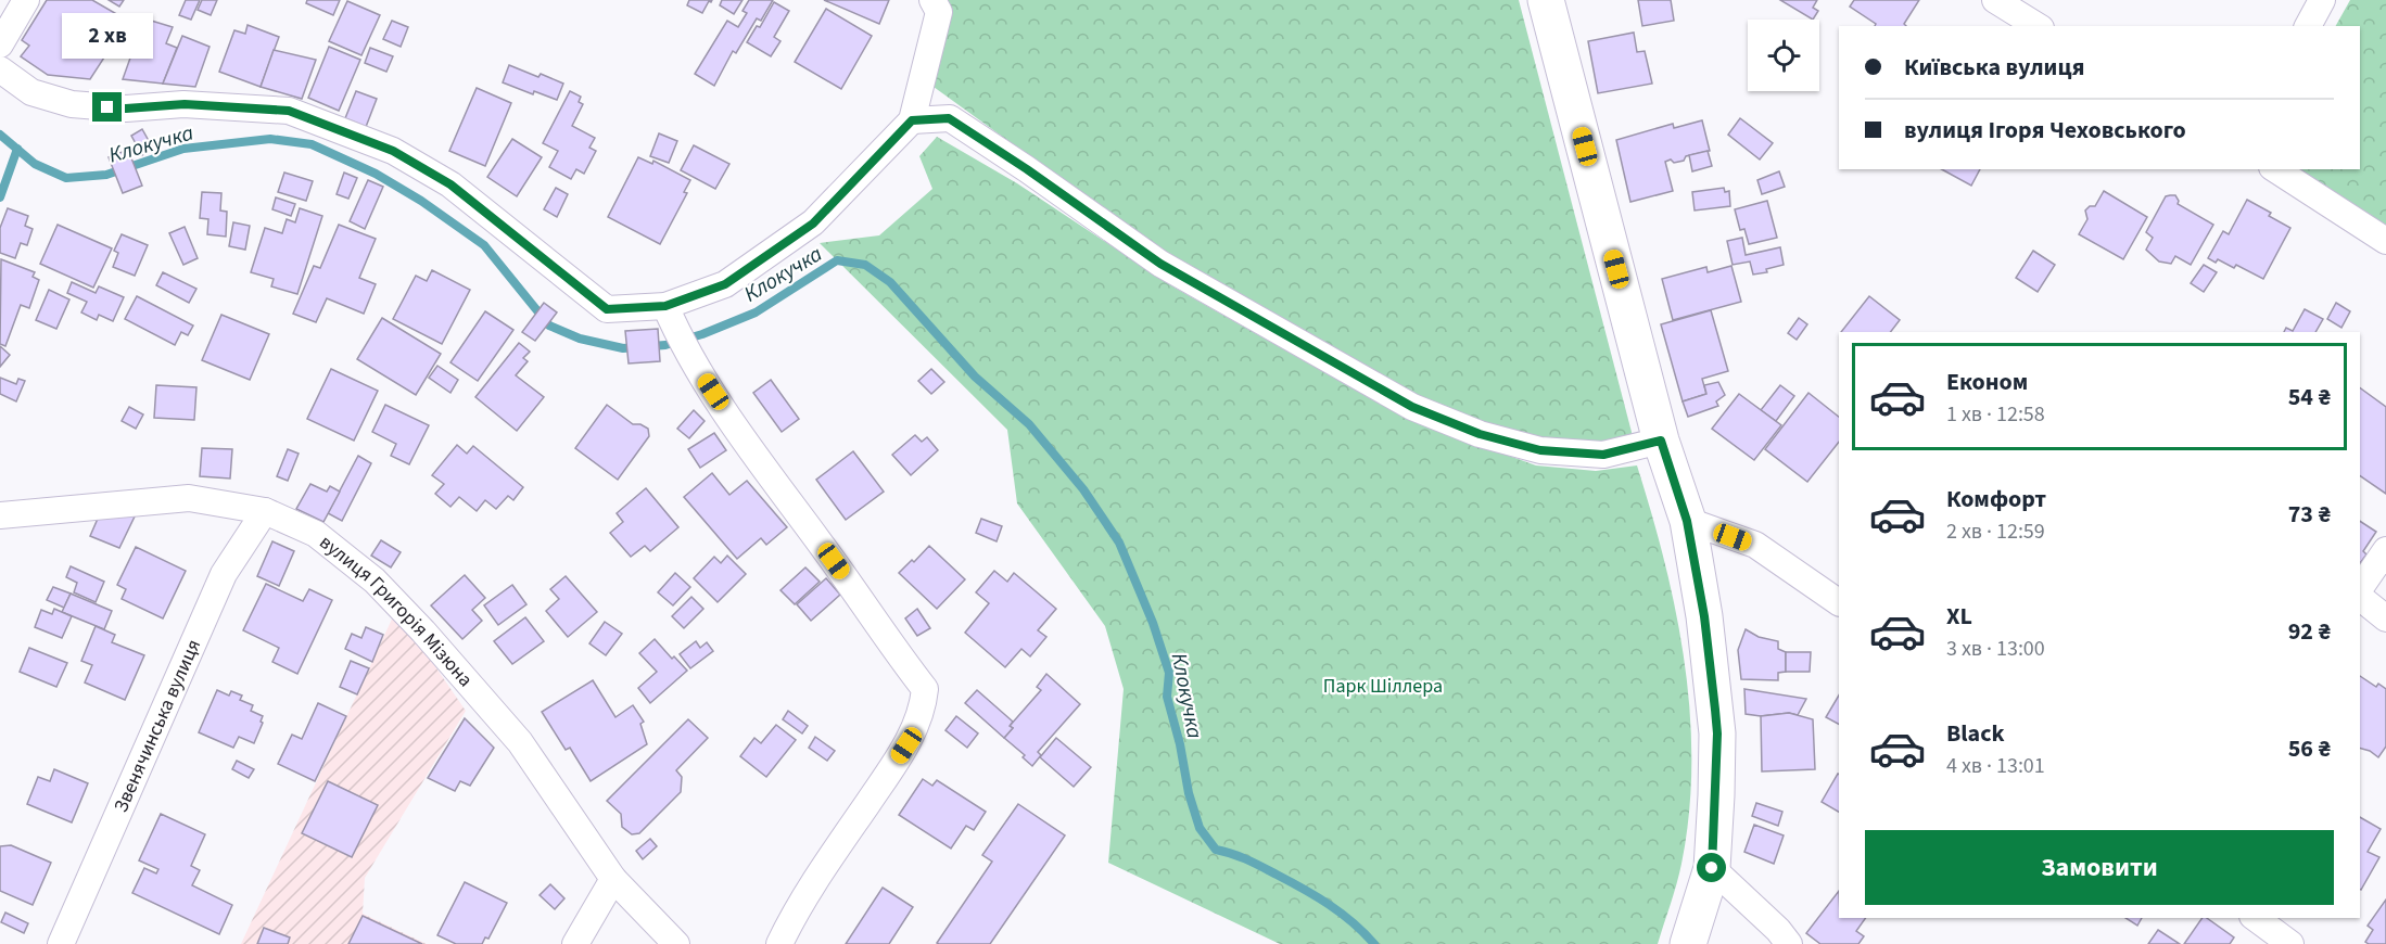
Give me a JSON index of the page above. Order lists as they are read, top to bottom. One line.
{"streets":{"street":["вулиця Григорія Мізюна","Звенячинська вулиця"]},"crossings":[["вулиця Григорія Мізюна","Звенячинська вулиця"]],"water":["Клокучка"],"parks":["Парк Шіллера"],"page":{"bubble":"2 хв","banner":["Київська вулиця","вулиця Ігоря Чеховського"],"list":[{"name":"Економ","note":"1 хв · 12:58","value":"54 ₴"},{"name":"Комфорт","note":"2 хв · 12:59","value":"73 ₴"},{"name":"XL","note":"3 хв · 13:00","value":"92 ₴"},{"name":"Black","note":"4 хв · 13:01","value":"56 ₴"}],"buttons":"Замовити"}}
